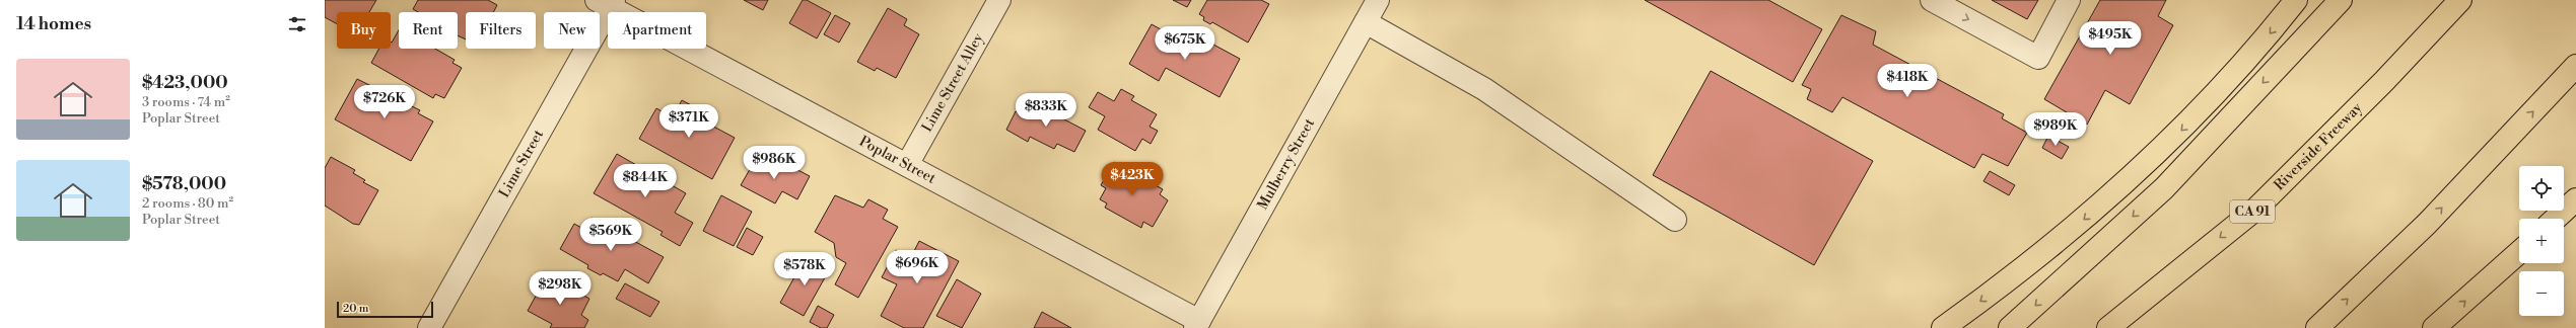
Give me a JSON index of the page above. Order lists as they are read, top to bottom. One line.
{"streets":{"highway":["Riverside Freeway","CA 91"],"street":["Lime Street Alley","Poplar Street","Lime Street","Mulberry Street"]},"crossings":[["Lime Street Alley","Poplar Street"],["Poplar Street","Lime Street"],["Poplar Street","Mulberry Street"]],"scale_bar":"20 m","page":{"heading":"14 homes","chip":["Buy","Rent","Filters","New","Apartment"],"price":["$495K","$675K","$418K","$726K","$833K","$371K","$989K","$986K","$423K","$844K","$569K","$696K","$578K","$298K"],"list":[{"name":"$423,000","note":"3 rooms · 74 m² · Poplar Street"},{"name":"$578,000","note":"2 rooms · 80 m² · Poplar Street"}],"map_buttons":["+","−"],"scale":"20 m"}}
